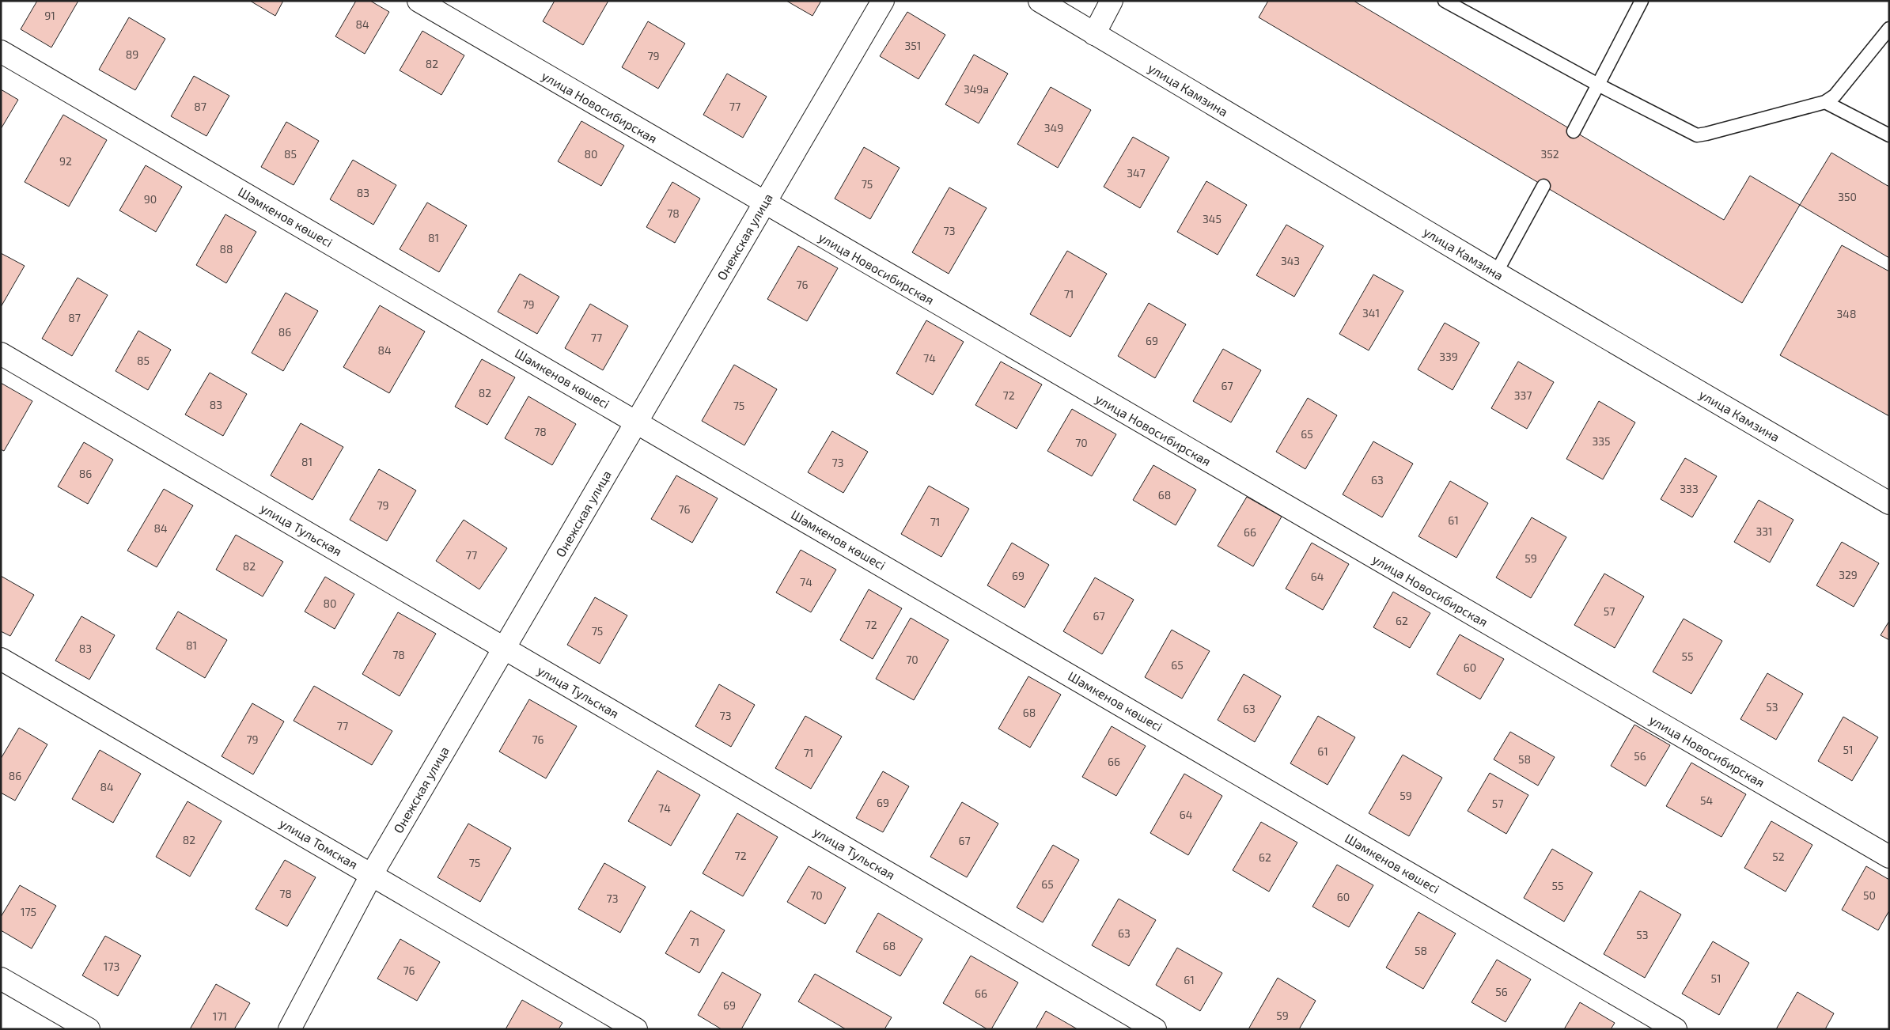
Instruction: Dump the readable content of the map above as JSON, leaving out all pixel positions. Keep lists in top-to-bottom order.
{
  "streets": {
    "street": [
      "улица Камзина",
      "улица Новосибирская",
      "Шәмкенов көшесі",
      "Онежская улица",
      "улица Тульская",
      "улица Томская"
    ]
  },
  "crossings": [
    ["улица Новосибирская", "Онежская улица"],
    ["Шәмкенов көшесі", "Онежская улица"],
    ["Онежская улица", "улица Тульская"],
    ["Онежская улица", "улица Томская"]
  ],
  "house_numbers": [
    "91",
    "84",
    "351",
    "89",
    "79",
    "82",
    "349а",
    "87",
    "77",
    "349",
    "85",
    "80",
    "352",
    "92",
    "347",
    "75",
    "83",
    "350",
    "90",
    "78",
    "345",
    "73",
    "81",
    "88",
    "343",
    "76",
    "71",
    "79",
    "341",
    "348",
    "87",
    "86",
    "77",
    "69",
    "84",
    "339",
    "74",
    "85",
    "67",
    "82",
    "72",
    "337",
    "83",
    "75",
    "78",
    "65",
    "335",
    "70",
    "81",
    "73",
    "86",
    "63",
    "333",
    "68",
    "79",
    "76",
    "61",
    "71",
    "84",
    "331",
    "66",
    "77",
    "59",
    "82",
    "329",
    "69",
    "64",
    "74",
    "80",
    "57",
    "67",
    "62",
    "72",
    "75",
    "81",
    "83",
    "78",
    "55",
    "70",
    "65",
    "60",
    "53",
    "63",
    "68",
    "73",
    "77",
    "79",
    "76",
    "51",
    "61",
    "71",
    "56",
    "58",
    "66",
    "86",
    "84",
    "59",
    "54",
    "69",
    "57",
    "74",
    "64",
    "82",
    "67",
    "72",
    "52",
    "62",
    "75",
    "65",
    "55",
    "78",
    "70",
    "50",
    "60",
    "73",
    "175",
    "63",
    "53",
    "71",
    "68",
    "58",
    "173",
    "76",
    "51",
    "61",
    "56",
    "66",
    "69",
    "59",
    "171"
  ]
}
